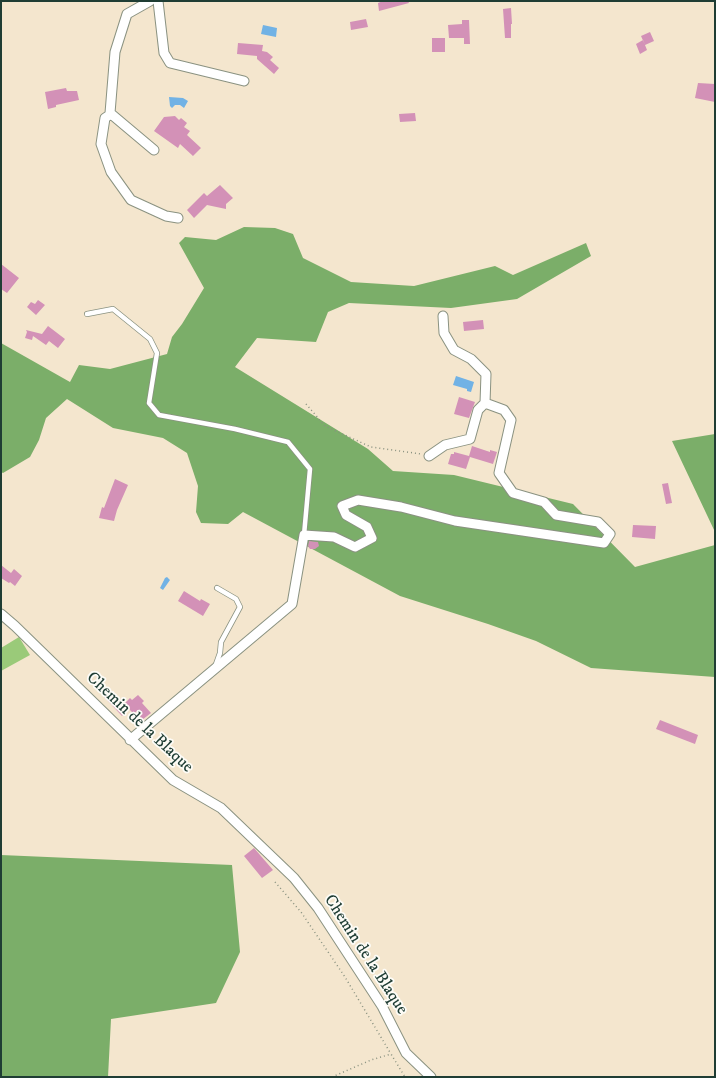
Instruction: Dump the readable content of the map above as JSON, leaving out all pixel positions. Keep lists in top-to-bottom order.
{
  "streets": {
    "street": ["Chemin de la Blaque"]
  }
}
